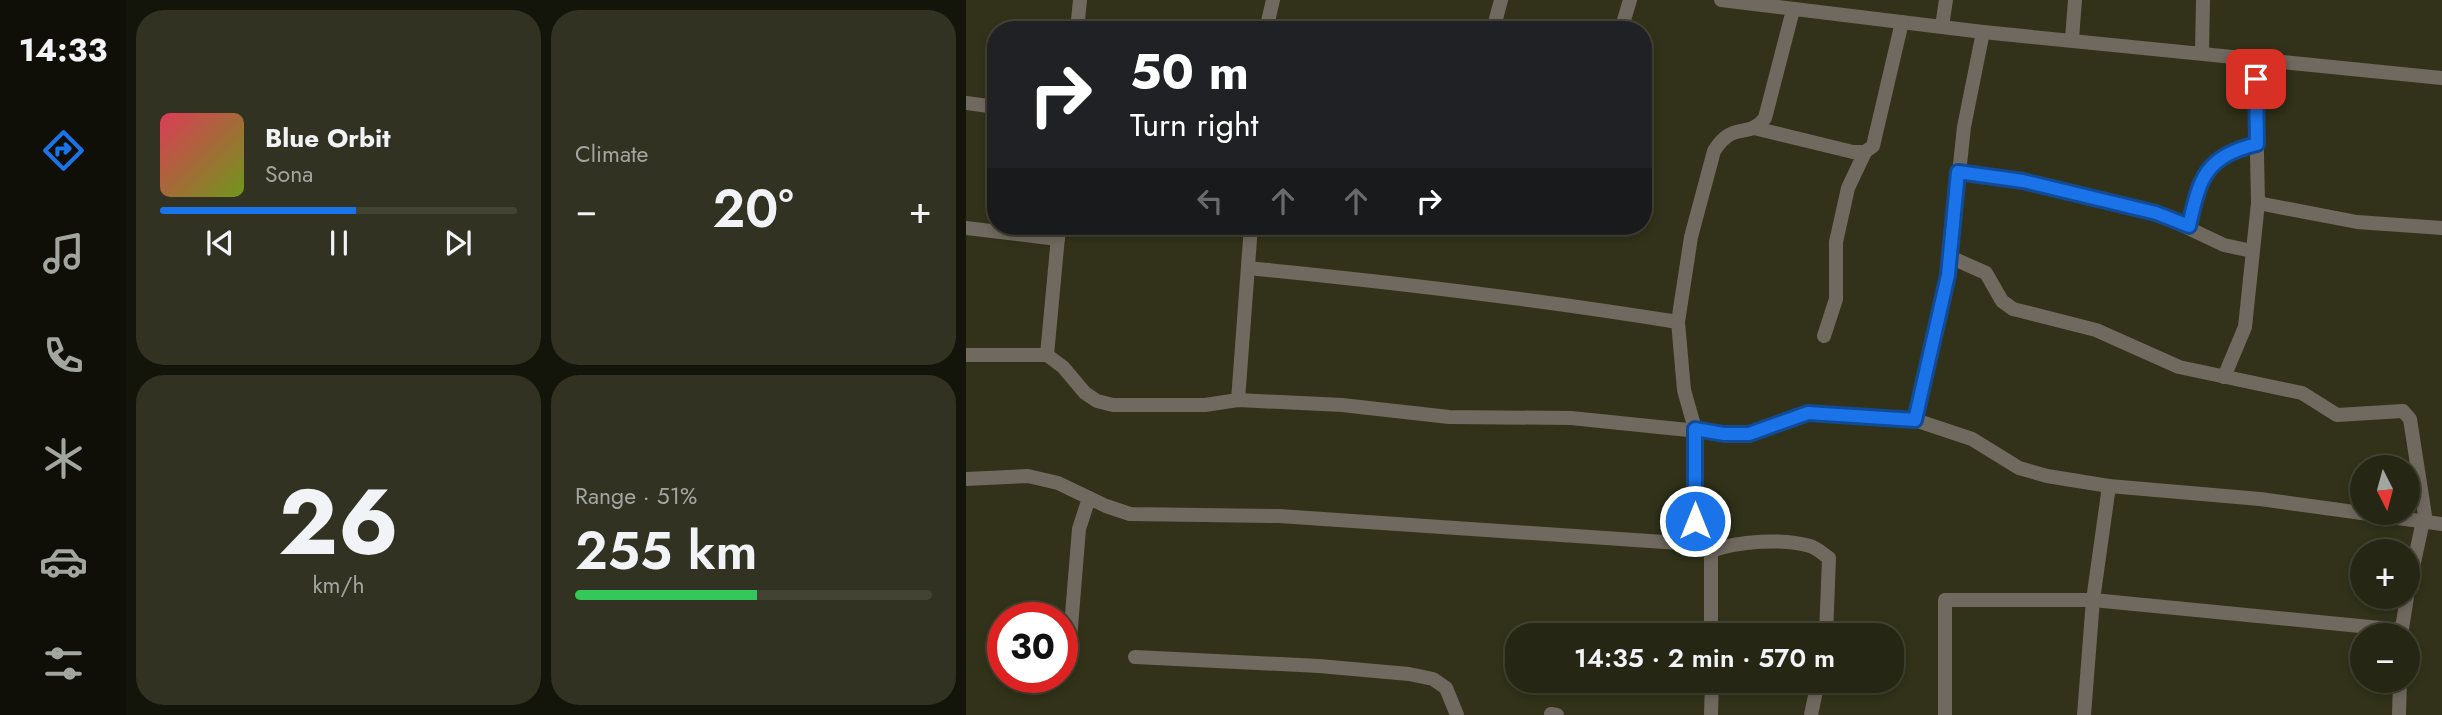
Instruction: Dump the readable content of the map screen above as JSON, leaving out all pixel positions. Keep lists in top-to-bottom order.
{
  "north": "bottom",
  "page": {
    "tabs": "14:33",
    "tile": [
      "Climate",
      ["26", "km/h"],
      ["Range · 51%", "255 km"]
    ],
    "turn": ["50 m", "Turn right"],
    "song": ["Blue Orbit", "Sona"],
    "heat": ["−", "20°", "+"],
    "map_buttons": ["+", "−"],
    "limit": "30",
    "trip": "14:35 · 2 min · 570 m"
  }
}
